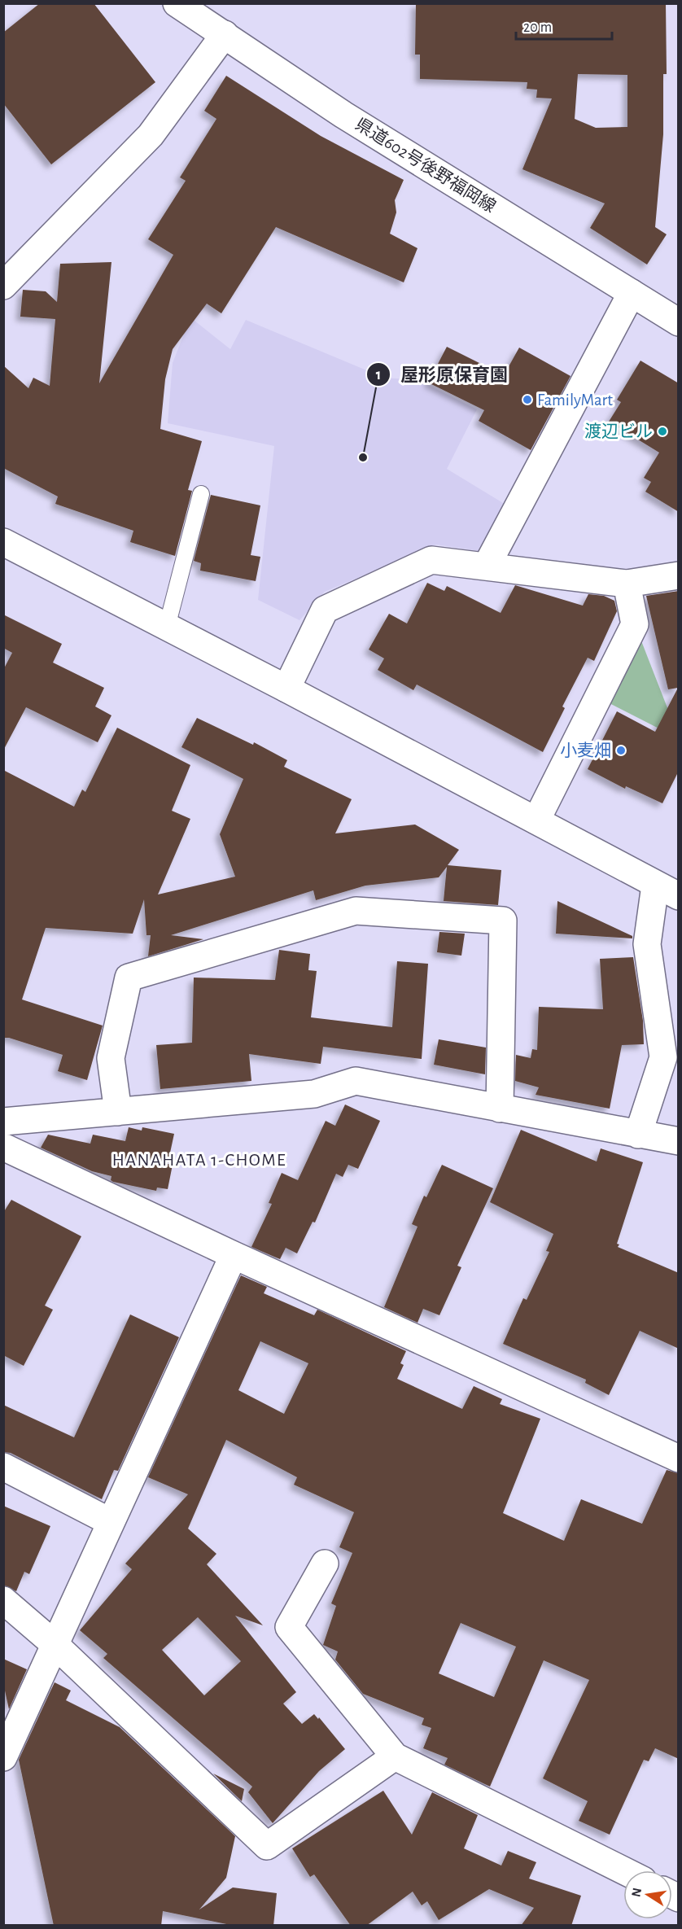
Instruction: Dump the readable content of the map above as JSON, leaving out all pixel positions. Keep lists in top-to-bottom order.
{
  "streets": {
    "street": ["県道602号後野福岡線"]
  },
  "districts": ["HANAHATA 1-CHOME"],
  "places": [
    "FamilyMart",
    "渡辺ビル",
    "屋形原保育園",
    "小麦畑"
  ],
  "scale_bar": "20 m",
  "north": "left"
}
